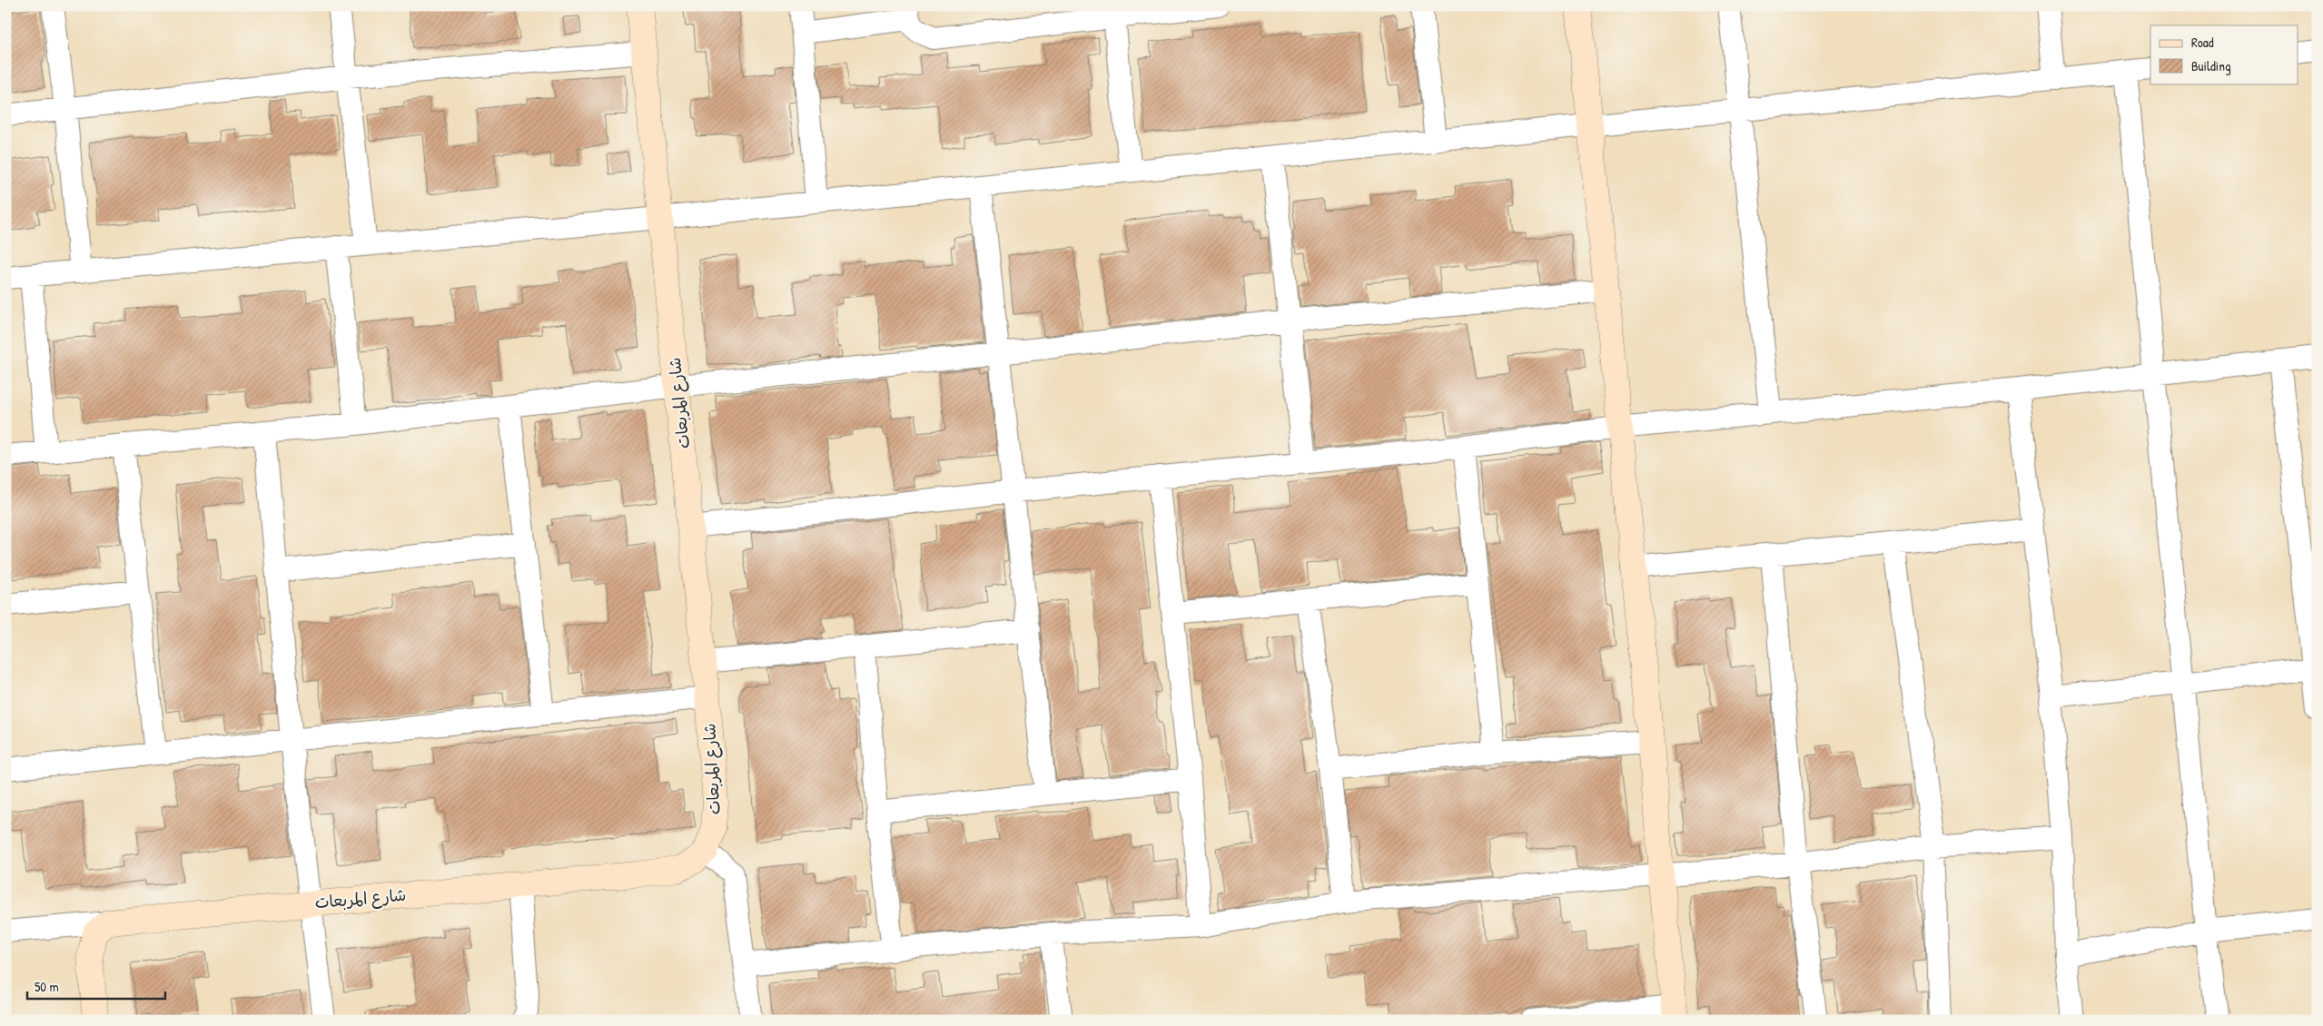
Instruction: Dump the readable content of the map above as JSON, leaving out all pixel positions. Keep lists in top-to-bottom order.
{
  "streets": {
    "street": ["شارع المربعات"]
  },
  "legend": ["Road", "Building"],
  "scale_bar": "50 m"
}
